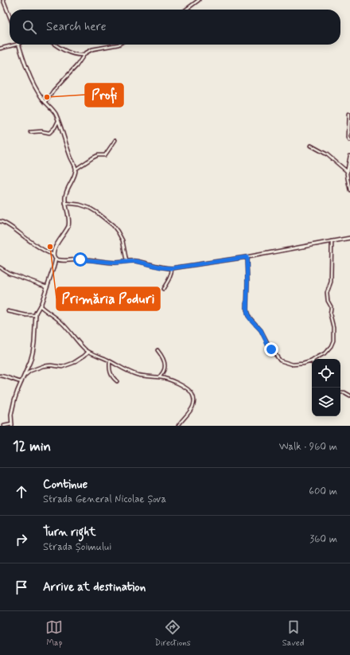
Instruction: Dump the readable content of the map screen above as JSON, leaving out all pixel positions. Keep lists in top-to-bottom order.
{
  "places": ["Profi", "Primăria Poduri"],
  "page": {
    "search": "Search here",
    "heading": ["12 min", "Walk · 960 m"],
    "list": [
      ["Continue", "Strada General Nicolae Șova", "600 m"],
      ["Turn right", "Strada Șoimului", "360 m"],
      "Arrive at destination"
    ],
    "nav": ["Map", "Directions", "Saved"]
  }
}
